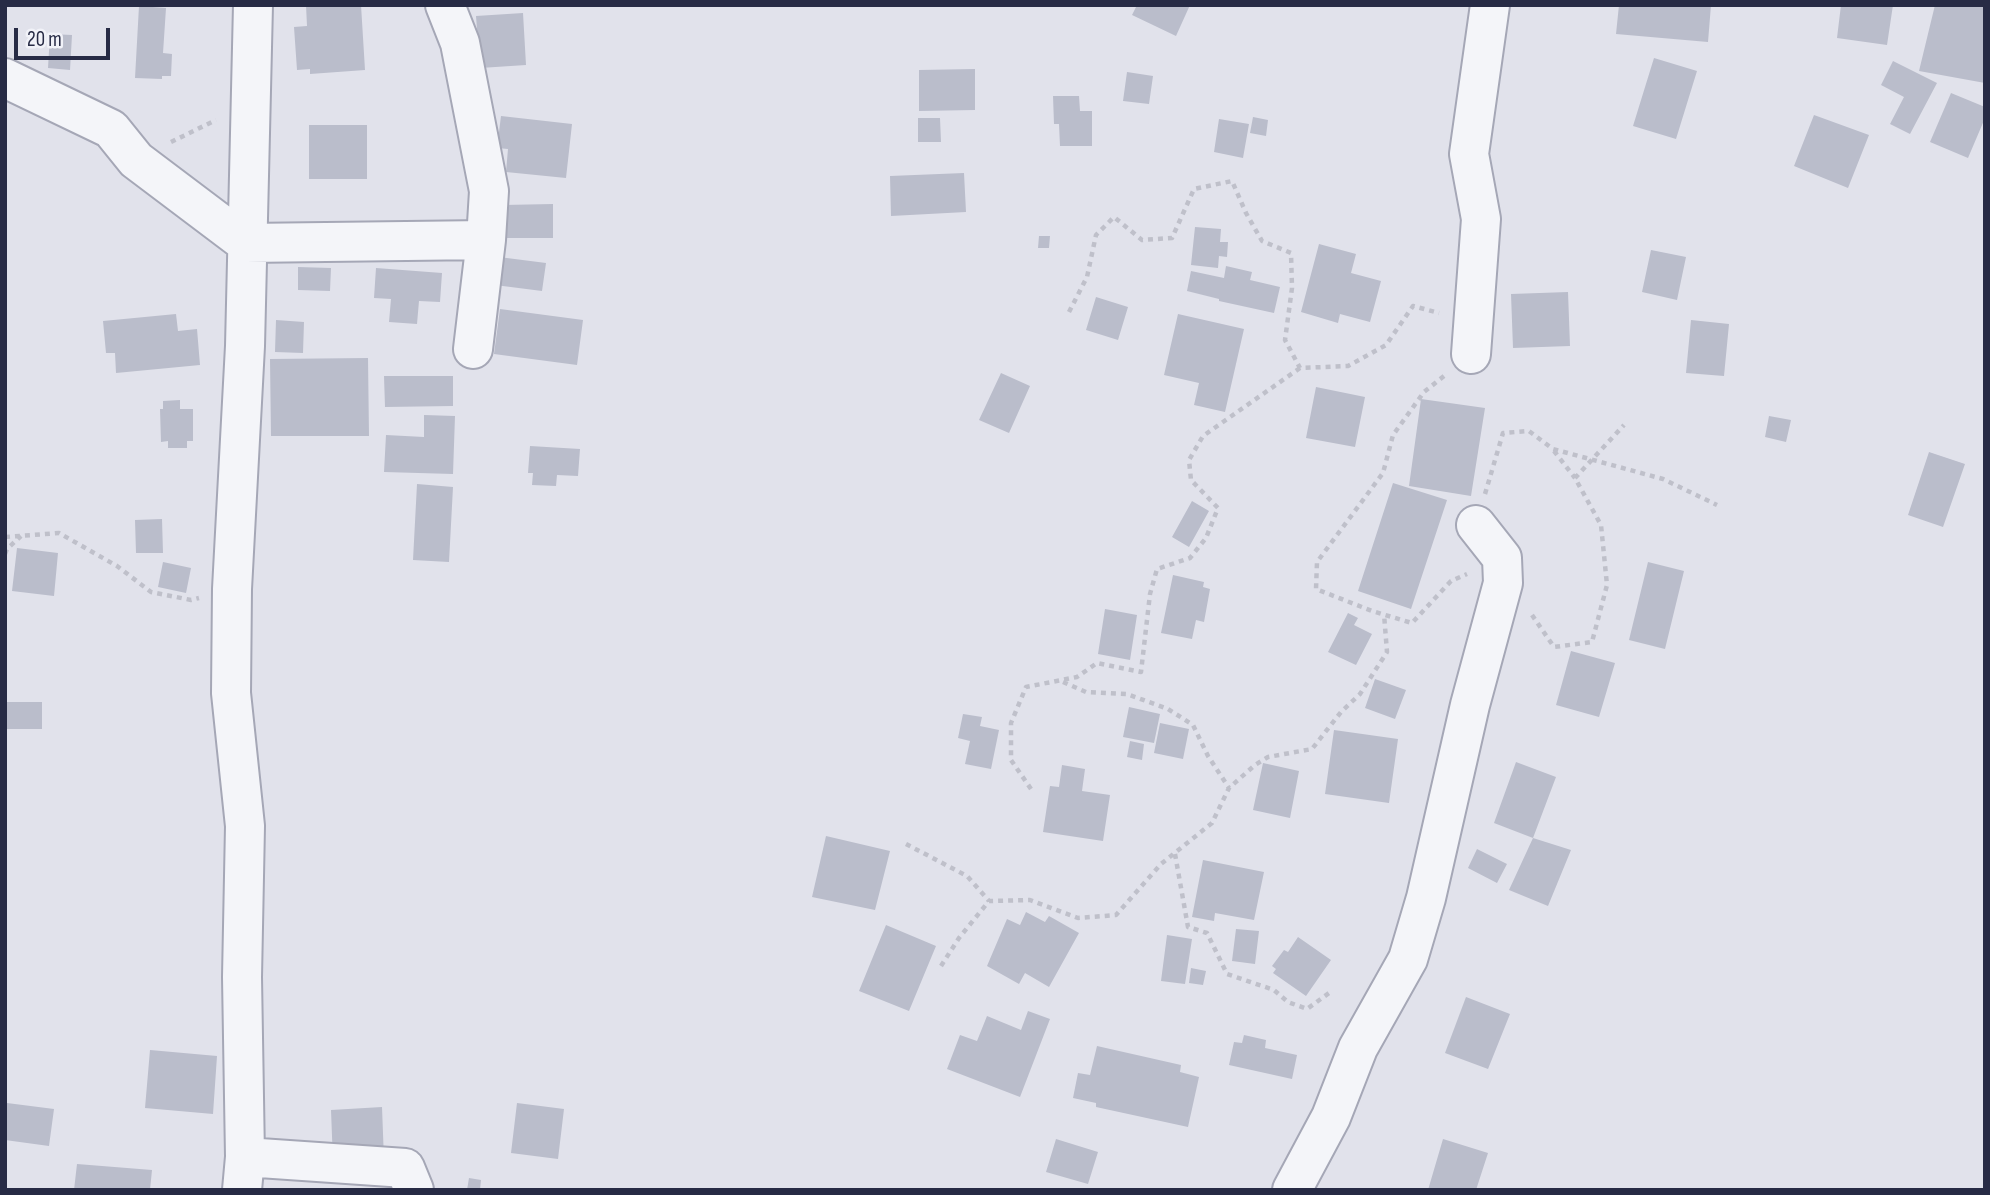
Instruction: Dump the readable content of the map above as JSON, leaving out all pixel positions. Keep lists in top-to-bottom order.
{
  "scale_bar": "20 m"
}
